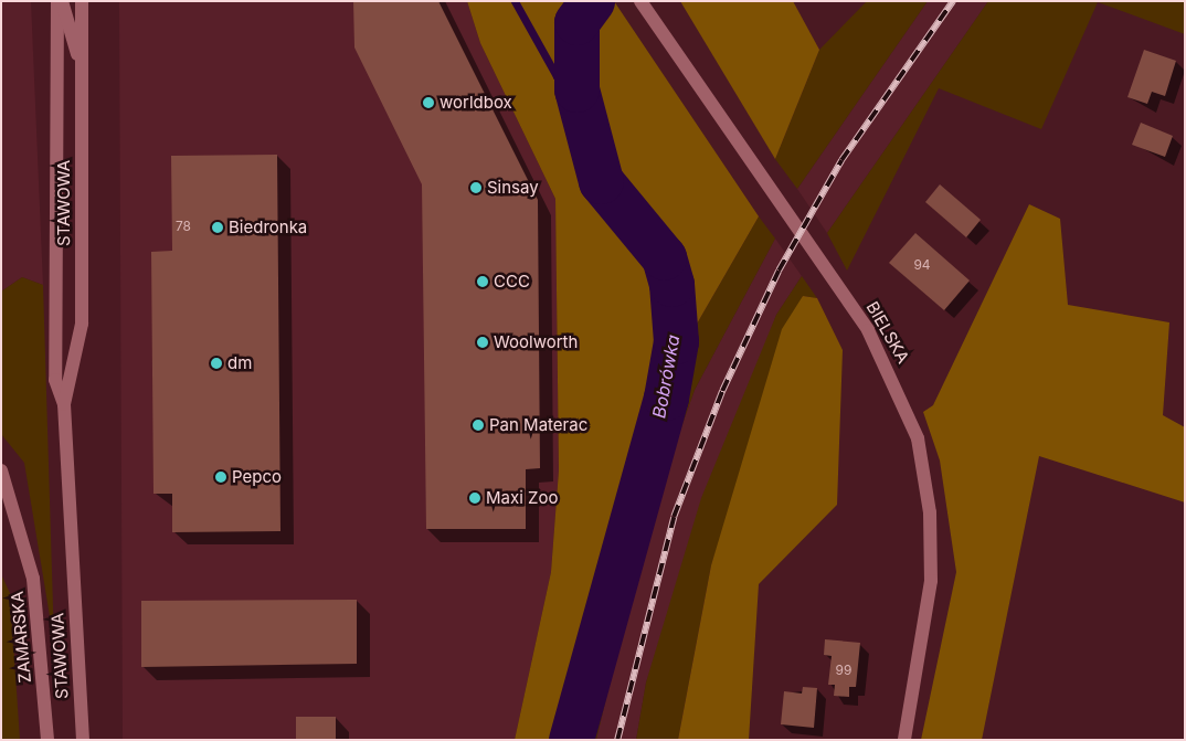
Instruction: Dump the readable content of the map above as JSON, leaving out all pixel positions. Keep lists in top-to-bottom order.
{
  "streets": {
    "street": ["STAWOWA", "BIELSKA", "ZAMARSKA"]
  },
  "water": ["Bobrówka"],
  "places": [
    "worldbox",
    "Sinsay",
    "Biedronka",
    "CCC",
    "Woolworth",
    "dm",
    "Pan Materac",
    "Pepco",
    "Maxi Zoo"
  ],
  "house_numbers": ["78", "94", "99"]
}
